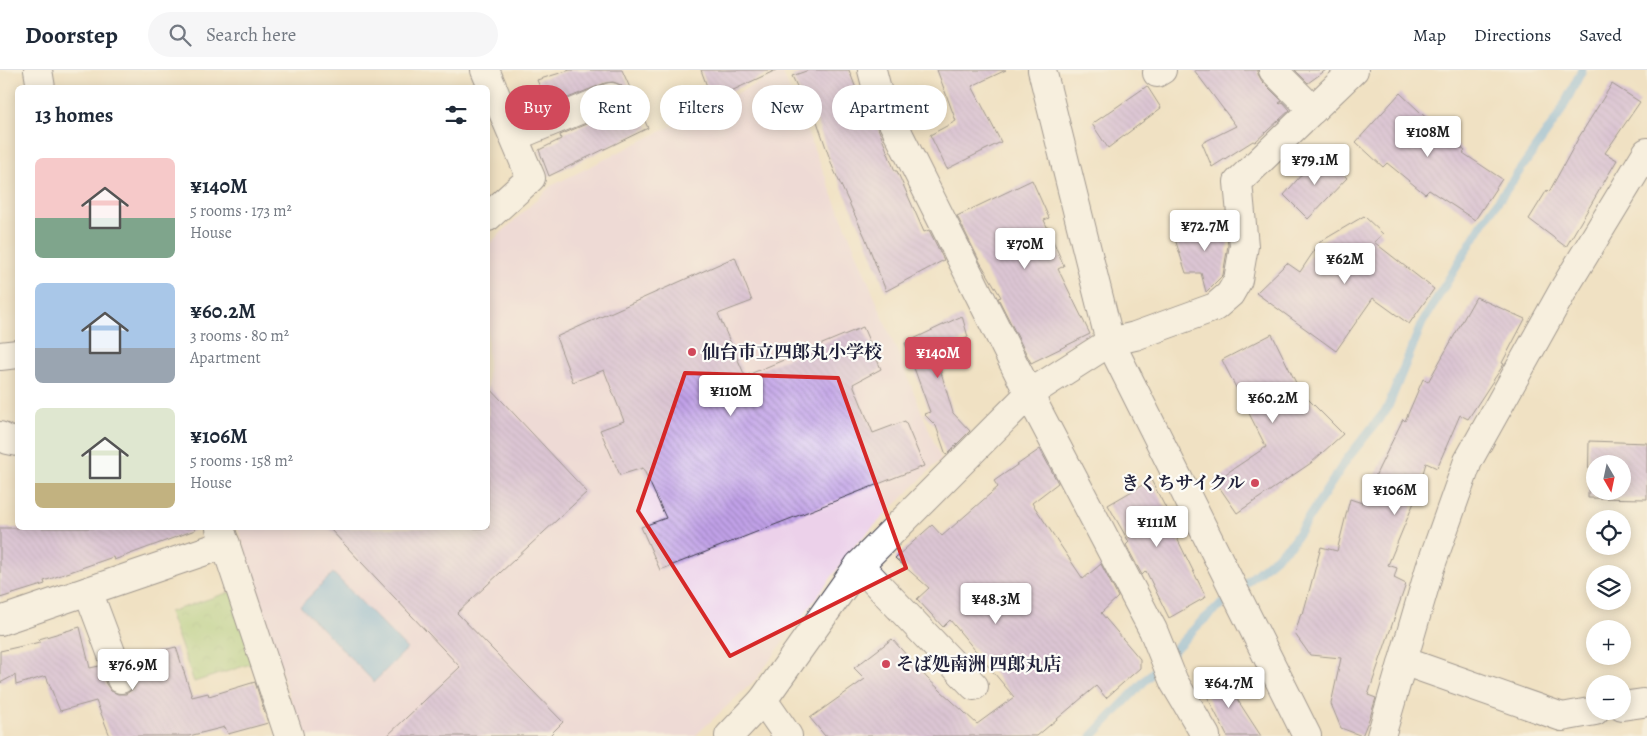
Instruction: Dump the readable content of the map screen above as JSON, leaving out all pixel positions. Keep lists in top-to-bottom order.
{
  "places": ["仙台市立四郎丸小学校", "きくちサイクル", "そば処南洲 四郎丸店"],
  "north": "bottom",
  "page": {
    "header": "Doorstep",
    "search": "Search here",
    "nav": ["Map", "Directions", "Saved"],
    "chip": [
      "Buy",
      "Rent",
      "Filters",
      "New",
      "Apartment"
    ],
    "heading": "13 homes",
    "price": [
      "¥108M",
      "¥79.1M",
      "¥72.7M",
      "¥70M",
      "¥62M",
      "¥140M",
      "¥110M",
      "¥60.2M",
      "¥106M",
      "¥111M",
      "¥48.3M",
      "¥76.9M",
      "¥64.7M"
    ],
    "list": [
      {
        "name": "¥140M",
        "note": "5 rooms · 173 m² · House"
      },
      {
        "name": "¥60.2M",
        "note": "3 rooms · 80 m² · Apartment"
      },
      {
        "name": "¥106M",
        "note": "5 rooms · 158 m² · House"
      }
    ],
    "map_buttons": ["+", "−"]
  }
}
